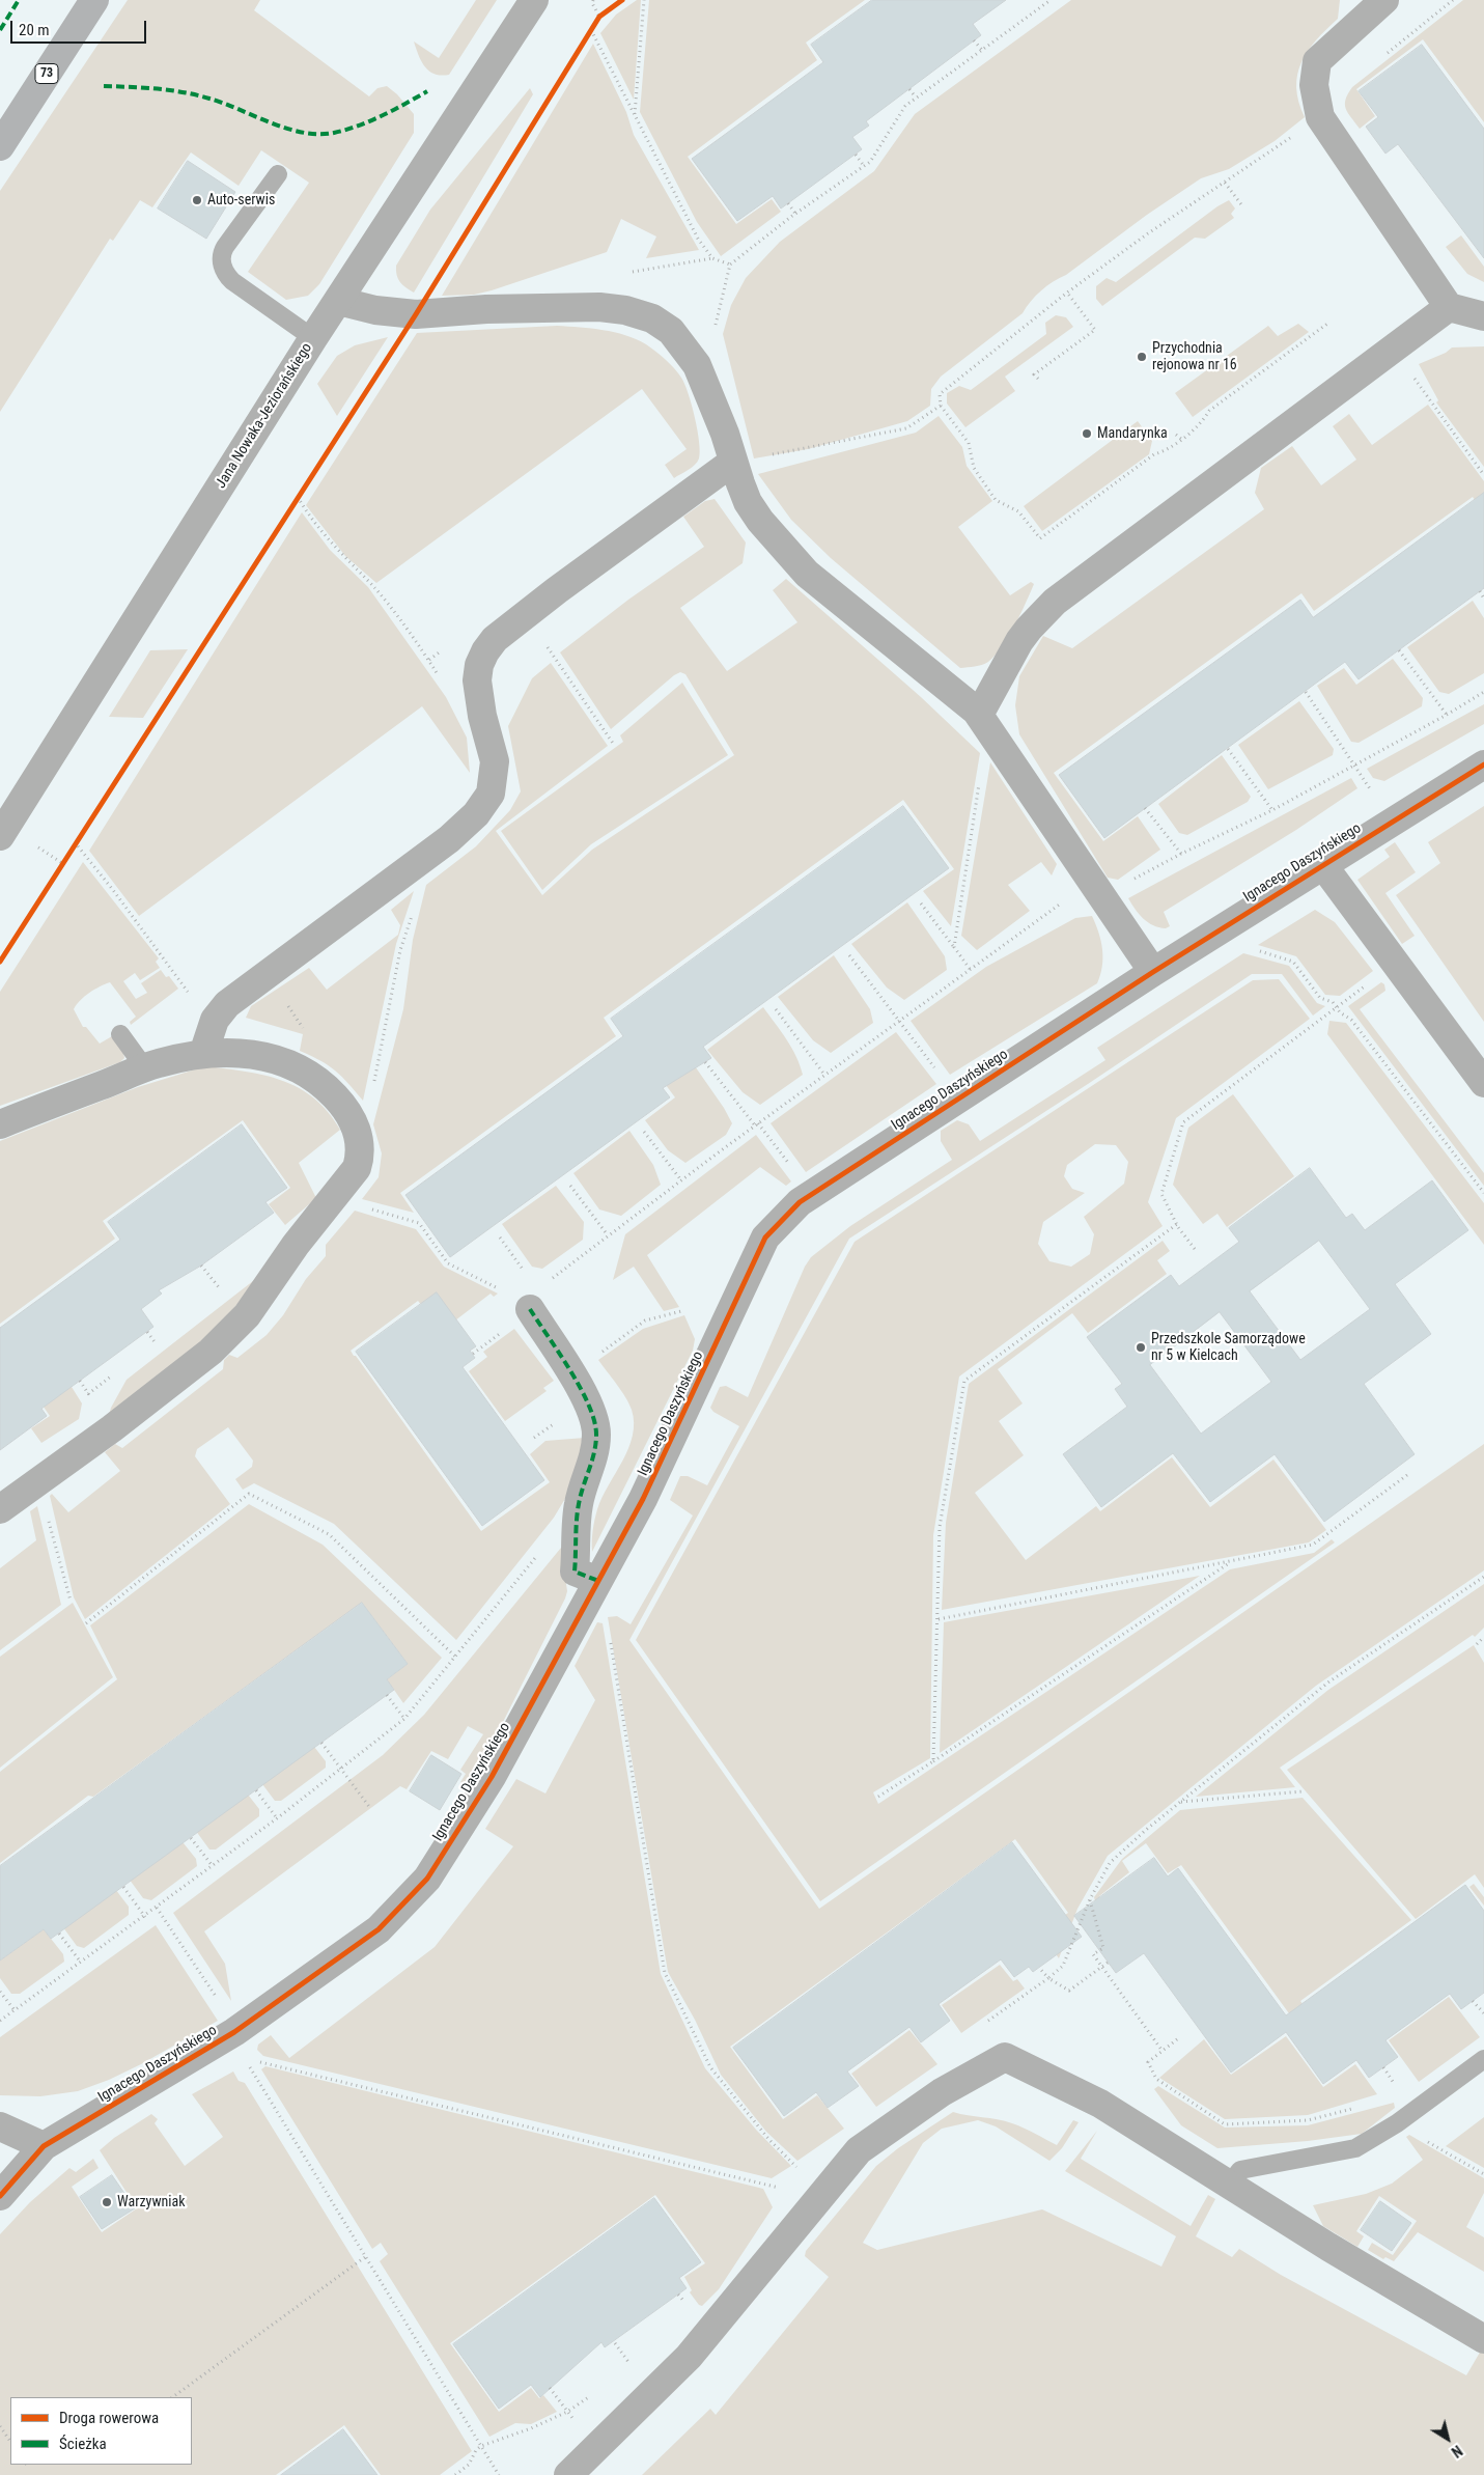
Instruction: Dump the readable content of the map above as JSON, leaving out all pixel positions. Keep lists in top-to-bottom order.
{
  "streets": {
    "main road": ["73"],
    "street": ["Jana Nowaka-Jeziorańskiego", "Ignacego Daszyńskiego"]
  },
  "places": [
    "Auto-serwis",
    "Przychodnia rejonowa nr 16",
    "Mandarynka",
    "Przedszkole Samorządowe nr 5 w Kielcach",
    "Warzywniak"
  ],
  "legend": ["Droga rowerowa", "Ścieżka"],
  "scale_bar": "20 m",
  "north": "bottom right"
}
